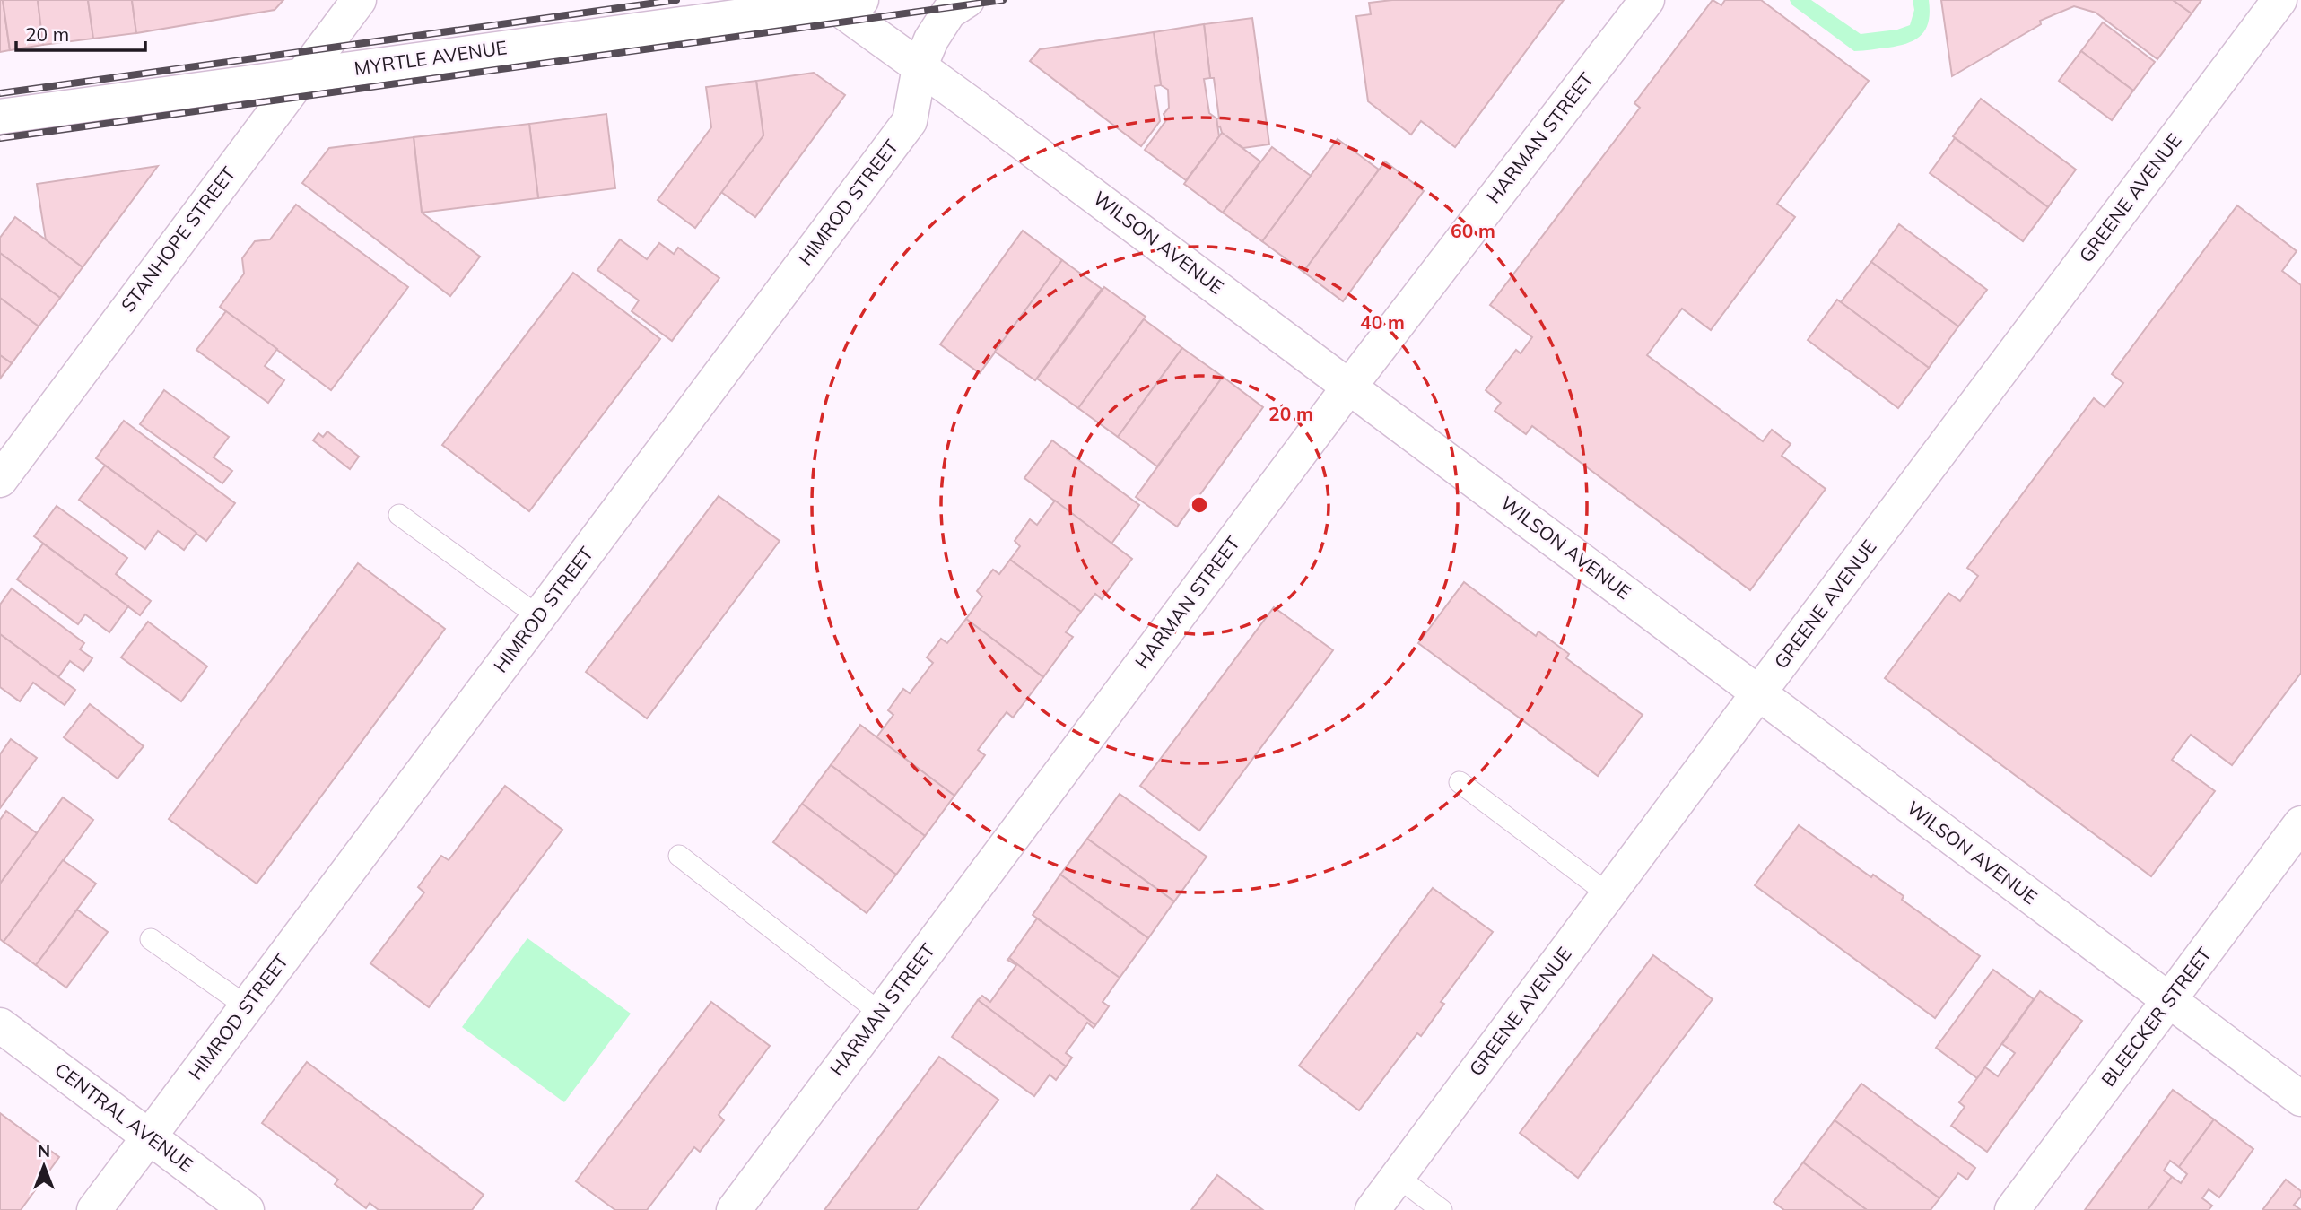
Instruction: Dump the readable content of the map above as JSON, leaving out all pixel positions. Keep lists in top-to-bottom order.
{
  "streets": {
    "street": [
      "MYRTLE AVENUE",
      "HARMAN STREET",
      "GREENE AVENUE",
      "HIMROD STREET",
      "STANHOPE STREET",
      "WILSON AVENUE",
      "BLEECKER STREET",
      "CENTRAL AVENUE"
    ]
  },
  "crossings": [
    ["MYRTLE AVENUE", "STANHOPE STREET"],
    ["MYRTLE AVENUE", "WILSON AVENUE"],
    ["HARMAN STREET", "WILSON AVENUE"],
    ["GREENE AVENUE", "WILSON AVENUE"],
    ["HIMROD STREET", "WILSON AVENUE"],
    ["HIMROD STREET", "CENTRAL AVENUE"],
    ["WILSON AVENUE", "BLEECKER STREET"]
  ],
  "scale_bar": "20 m",
  "north": "top",
  "rings": ["60 m", "40 m", "20 m"]
}
